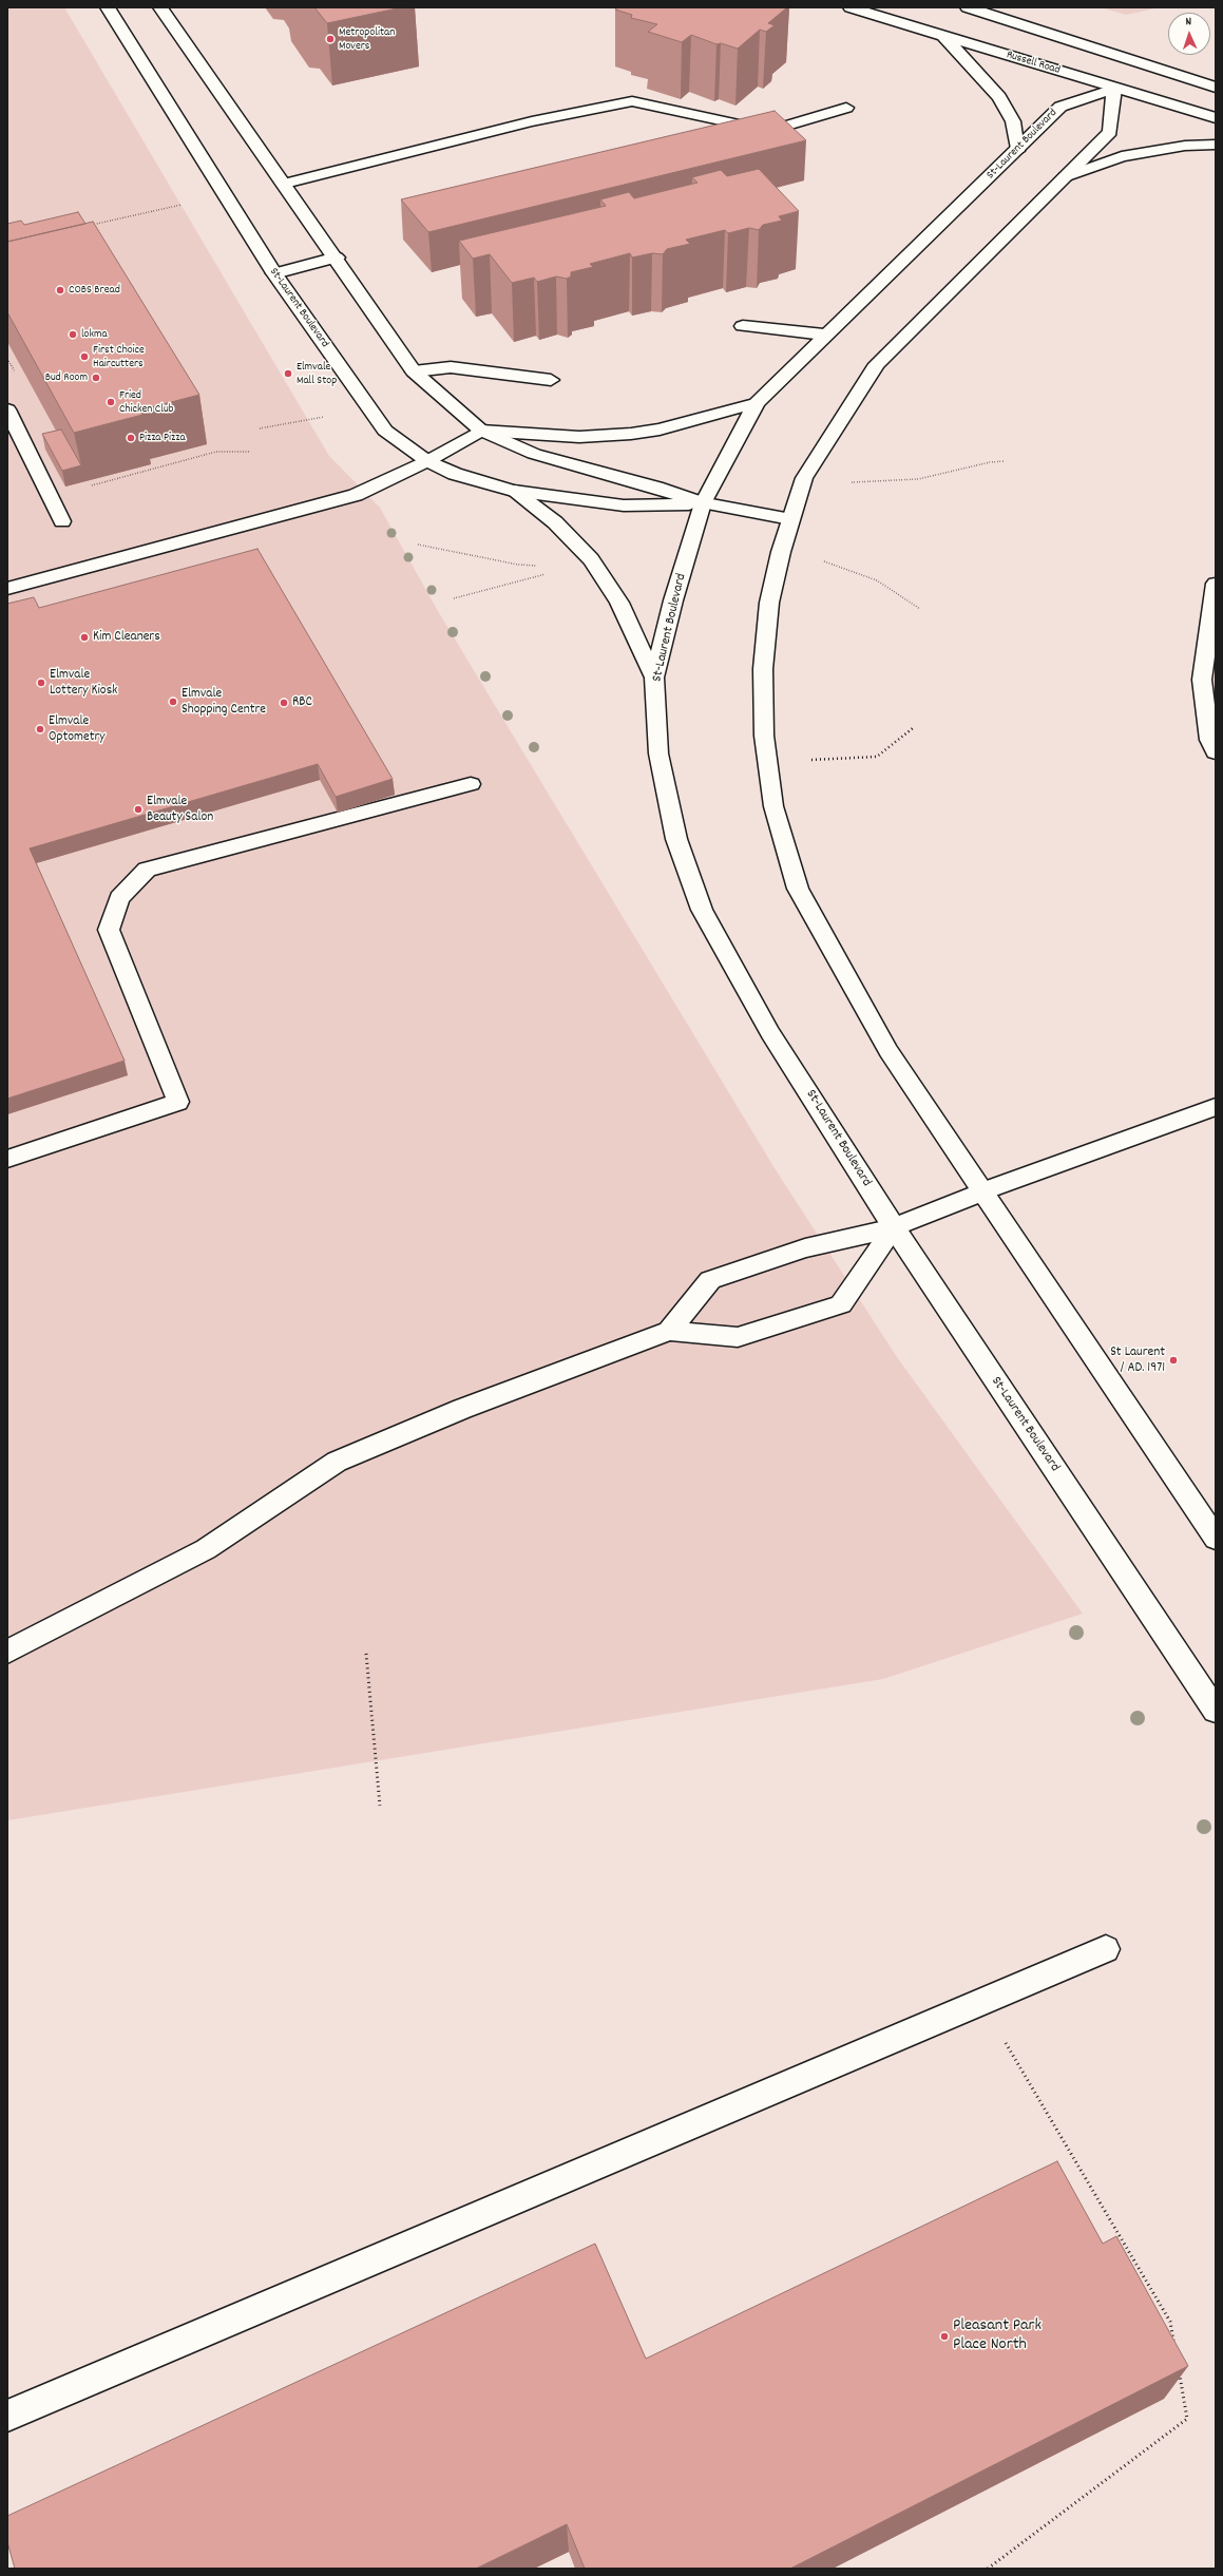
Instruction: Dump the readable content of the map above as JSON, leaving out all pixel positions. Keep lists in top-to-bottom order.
{
  "streets": {
    "street": ["Russell Road", "St-Laurent Boulevard"]
  },
  "crossings": [
    ["Russell Road", "St-Laurent Boulevard"]
  ],
  "places": [
    "Metropolitan Movers",
    "COBS Bread",
    "lokma",
    "First Choice Haircutters",
    "Elmvale Mall Stop",
    "Bud Room",
    "Fried Chicken Club",
    "Pizza Pizza",
    "Kim Cleaners",
    "Elmvale Lottery Kiosk",
    "Elmvale Shopping Centre",
    "RBC",
    "Elmvale Optometry",
    "Elmvale Beauty Salon",
    "St Laurent / AD. 1971",
    "Pleasant Park Place North"
  ],
  "north": "top"
}
